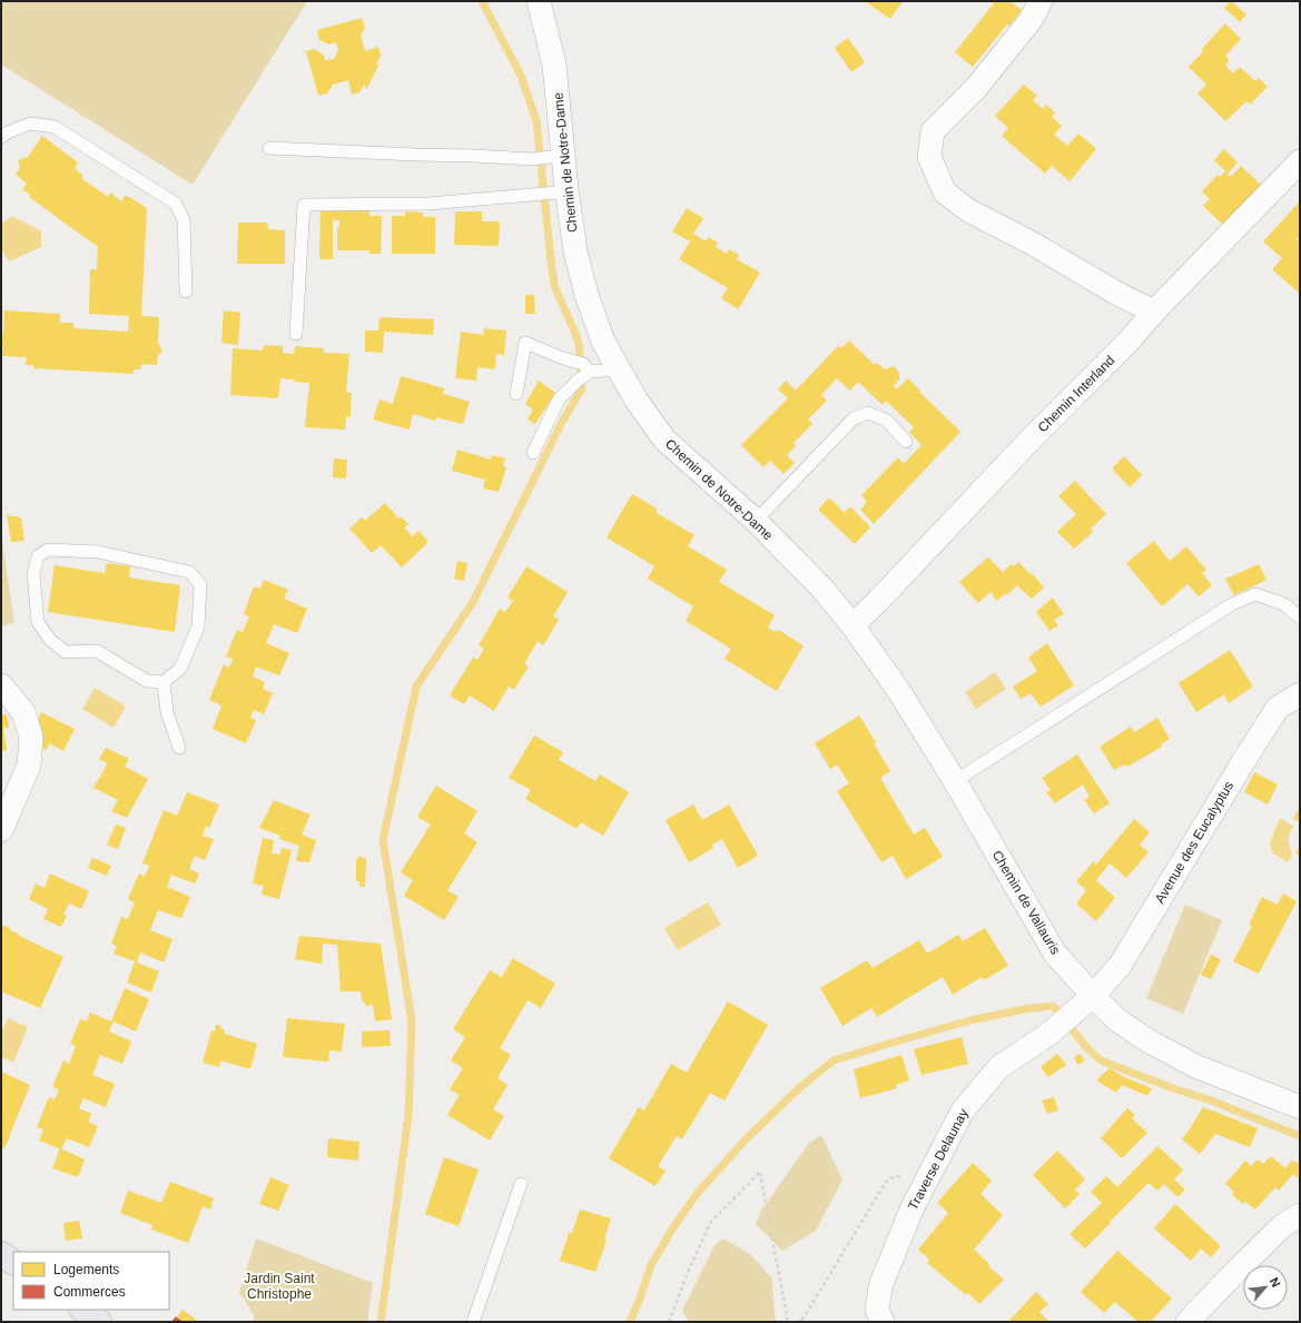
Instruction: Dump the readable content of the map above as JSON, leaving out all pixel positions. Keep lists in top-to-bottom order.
{
  "streets": {
    "street": [
      "Chemin de Notre-Dame",
      "Chemin Interland",
      "Avenue des Eucalyptus",
      "Chemin de Vallauris",
      "Traverse Delaunay"
    ]
  },
  "crossings": [
    ["Chemin de Notre-Dame", "Chemin Interland"],
    ["Chemin de Notre-Dame", "Chemin de Vallauris"],
    ["Chemin Interland", "Chemin de Vallauris"],
    ["Avenue des Eucalyptus", "Chemin de Vallauris"],
    ["Avenue des Eucalyptus", "Traverse Delaunay"],
    ["Chemin de Vallauris", "Traverse Delaunay"]
  ],
  "parks": ["Jardin Saint Christophe"],
  "legend": ["Logements", "Commerces"],
  "north": "top right"
}
